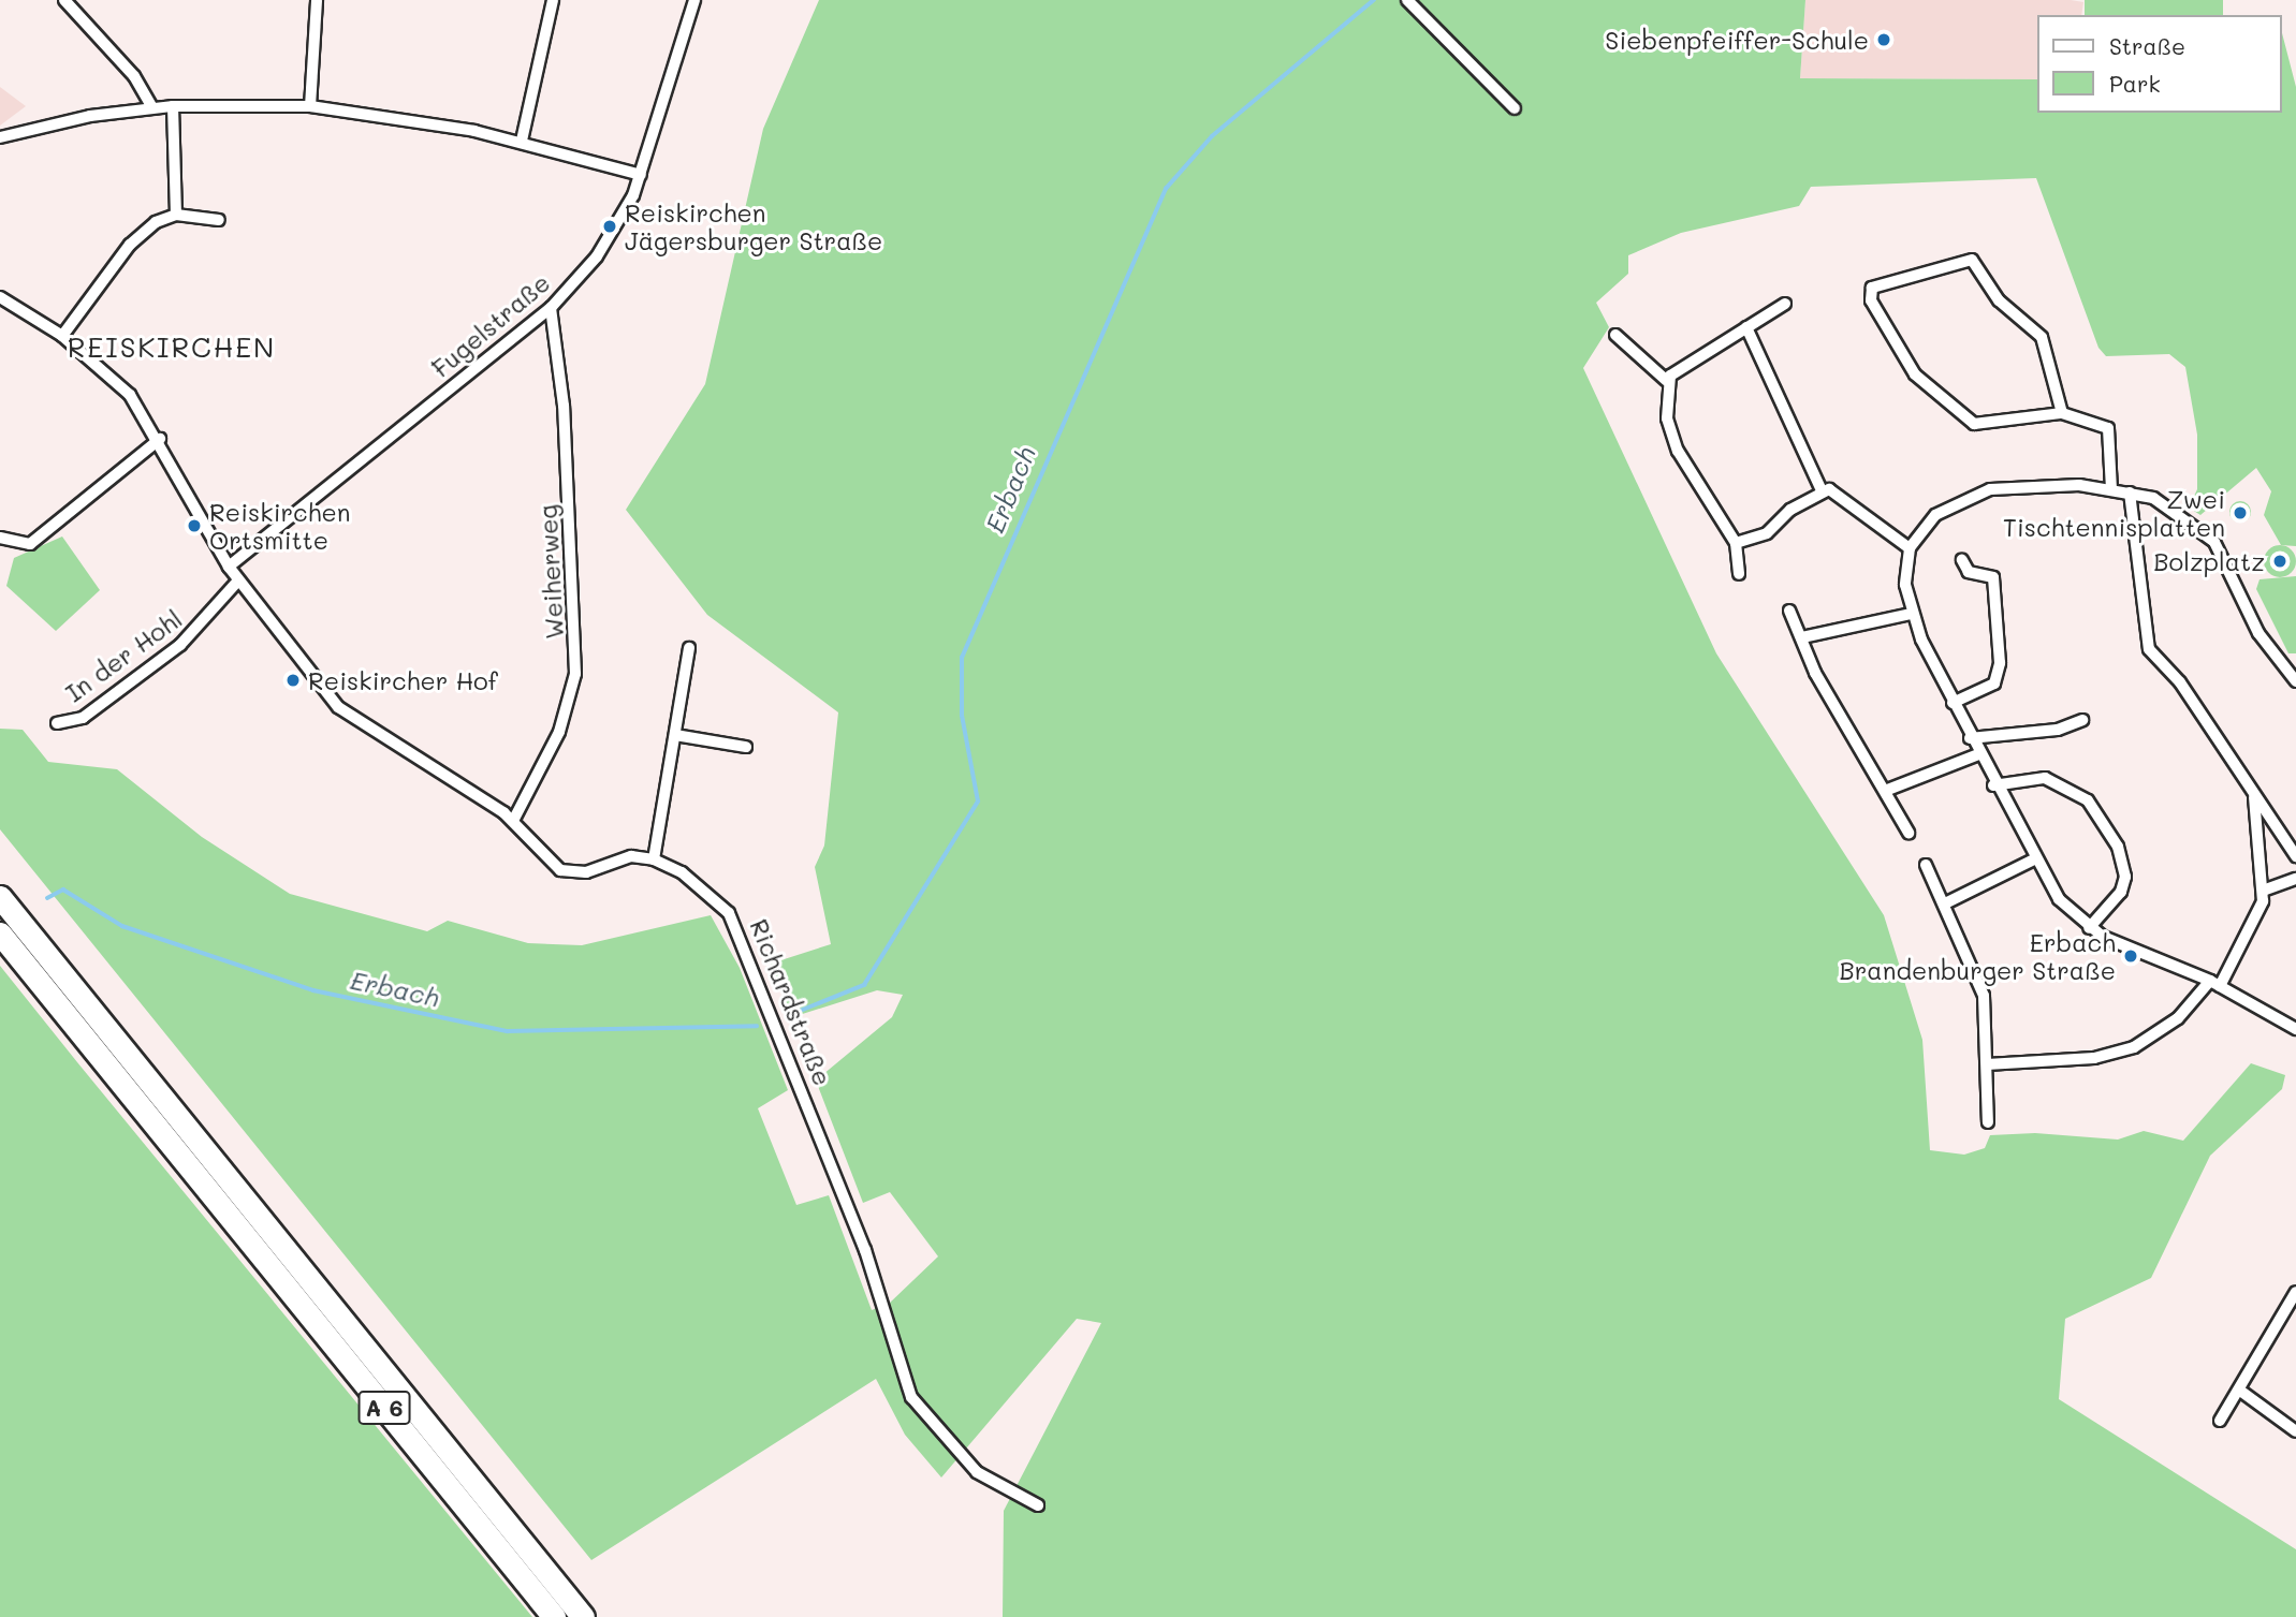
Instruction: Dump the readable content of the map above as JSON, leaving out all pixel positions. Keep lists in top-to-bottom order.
{
  "streets": {
    "highway": ["A 6"],
    "street": [
      "Fugelstraße",
      "Weiherweg",
      "In der Hohl",
      "Richardstraße"
    ]
  },
  "crossings": [
    ["Fugelstraße", "Weiherweg"]
  ],
  "districts": ["REISKIRCHEN"],
  "water": ["Erbach"],
  "places": [
    "Siebenpfeiffer-Schule",
    "Reiskirchen Jägersburger Straße",
    "Zwei Tischtennisplatten",
    "Reiskirchen Ortsmitte",
    "Bolzplatz",
    "Reiskircher Hof",
    "Erbach Brandenburger Straße"
  ],
  "legend": ["Straße", "Park"]
}
